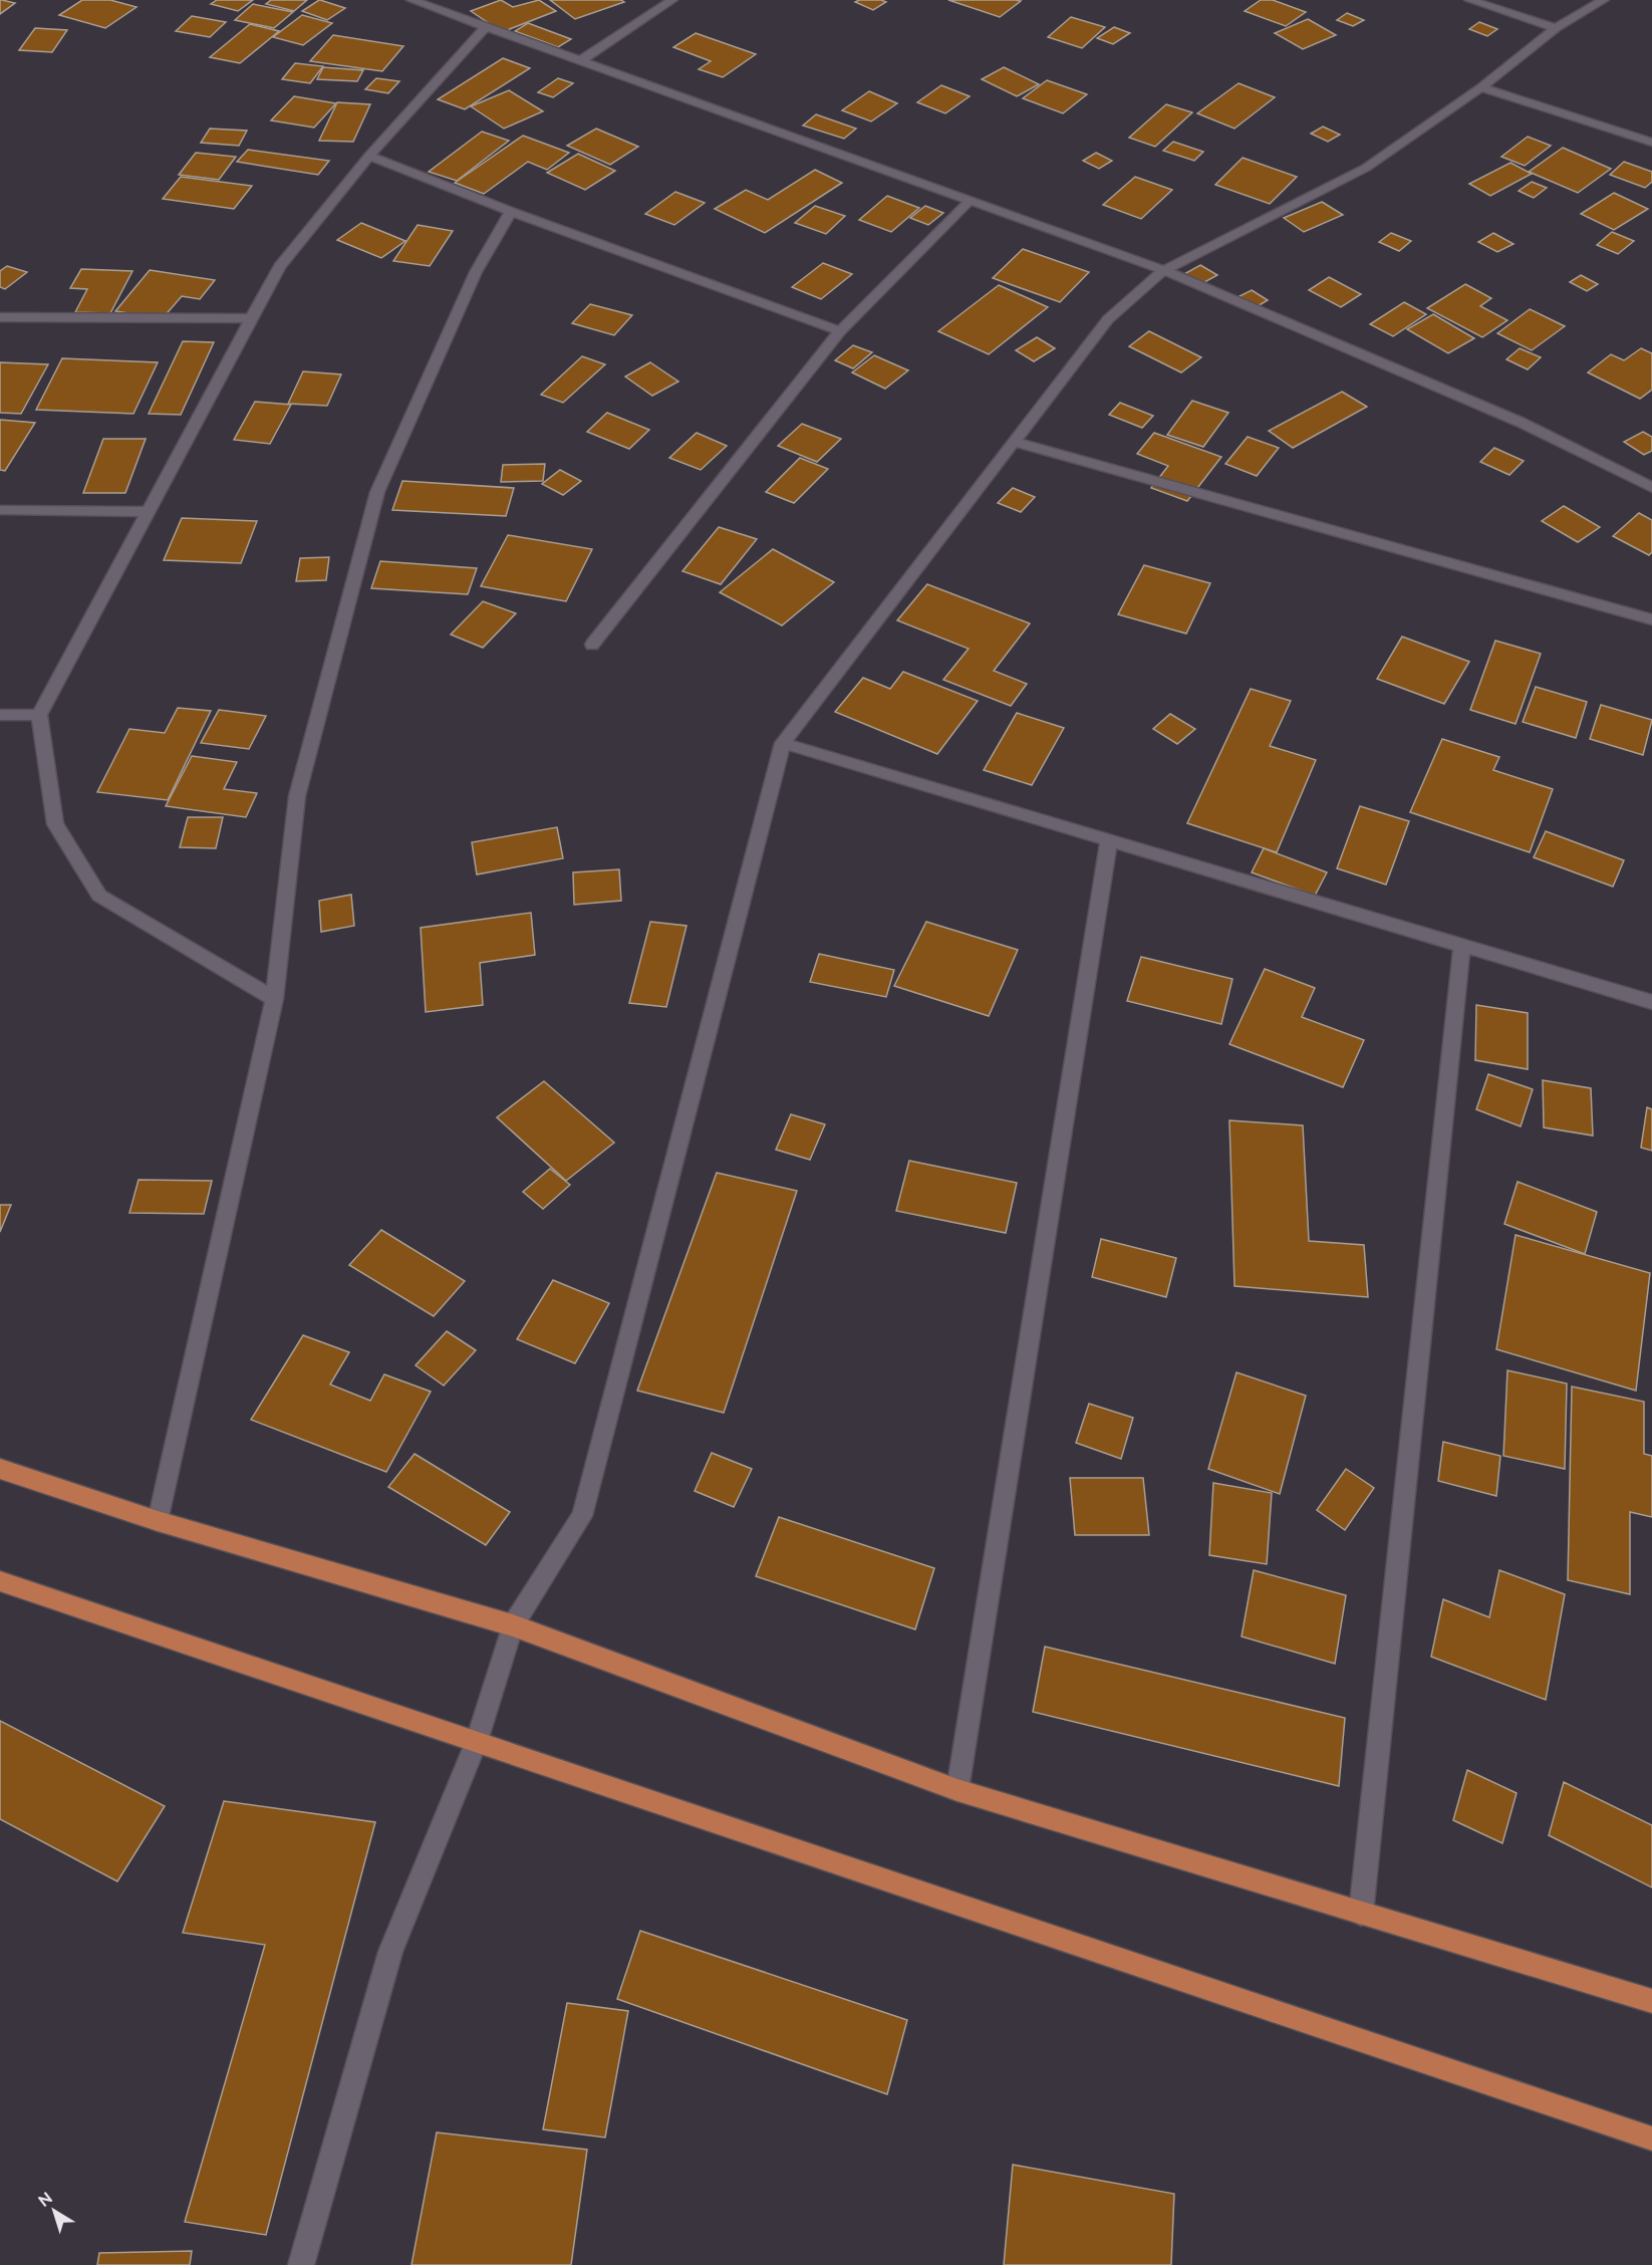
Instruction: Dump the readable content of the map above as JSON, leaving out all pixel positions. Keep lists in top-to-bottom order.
{
  "north": "top left"
}
